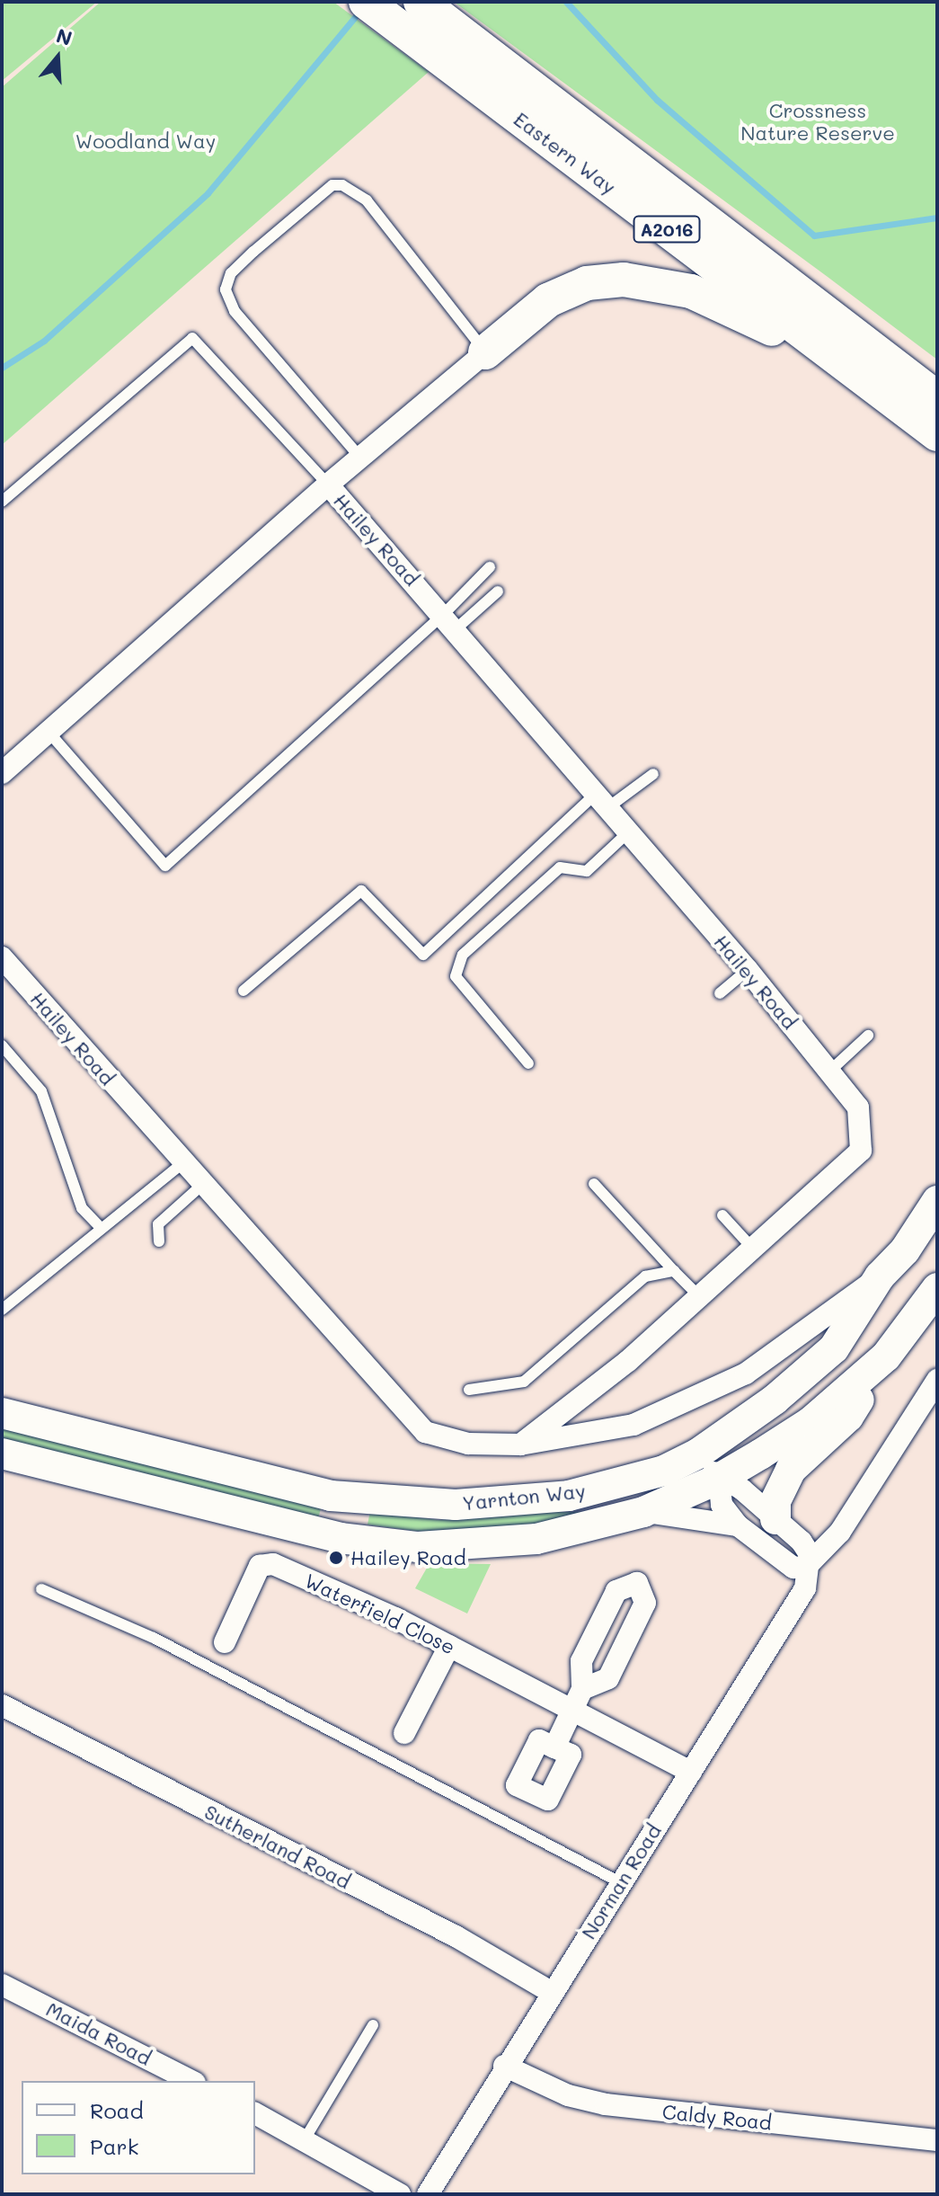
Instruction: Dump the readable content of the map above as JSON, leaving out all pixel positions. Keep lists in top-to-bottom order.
{
  "streets": {
    "main road": ["Eastern Way", "A2016"],
    "street": [
      "Hailey Road",
      "Yarnton Way",
      "Waterfield Close",
      "Sutherland Road",
      "Norman Road",
      "Maida Road",
      "Caldy Road"
    ]
  },
  "crossings": [
    ["Hailey Road", "Yarnton Way"],
    ["Waterfield Close", "Norman Road"],
    ["Sutherland Road", "Norman Road"],
    ["Norman Road", "Caldy Road"]
  ],
  "parks": ["Crossness Nature Reserve", "Woodland Way"],
  "places": ["Hailey Road"],
  "legend": ["Road", "Park"],
  "north": "top"
}
